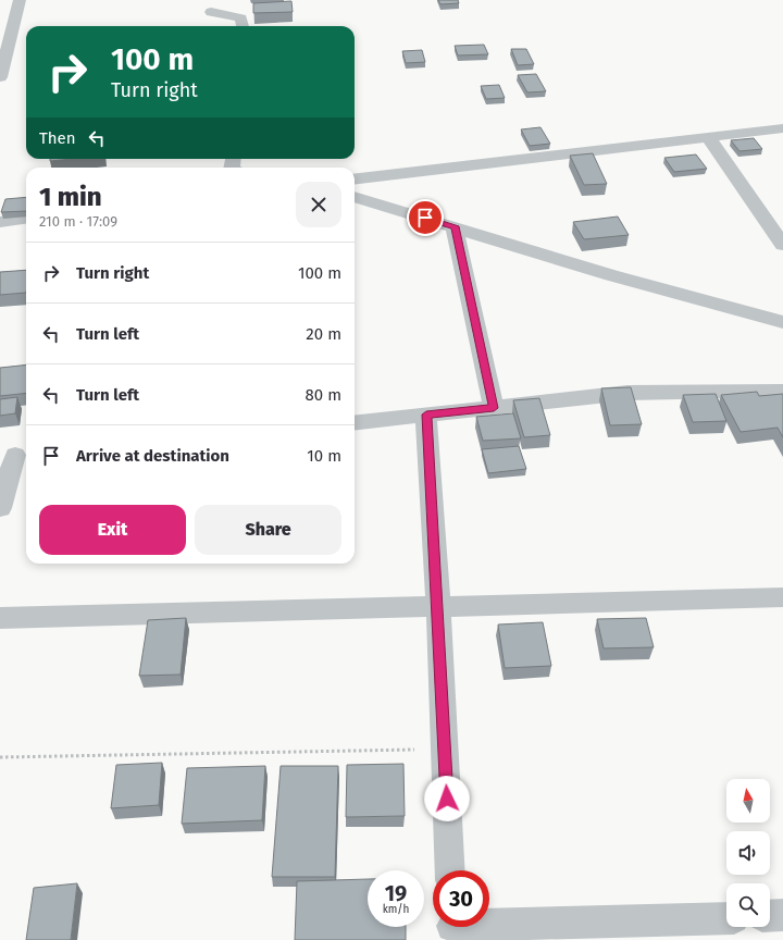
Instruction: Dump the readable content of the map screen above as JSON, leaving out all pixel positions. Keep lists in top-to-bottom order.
{
  "north": "top",
  "page": {
    "turn": ["100 m", "Turn right"],
    "then": "Then",
    "heading": ["1 min", "210 m · 17:09"],
    "list": [
      {
        "name": "Turn right",
        "value": "100 m"
      },
      {
        "name": "Turn left",
        "value": "20 m"
      },
      {
        "name": "Turn left",
        "value": "80 m"
      },
      {
        "name": "Arrive at destination",
        "value": "10 m"
      }
    ],
    "buttons": ["Exit", "Share"],
    "speed": "19 km/h",
    "limit": "30"
  }
}
